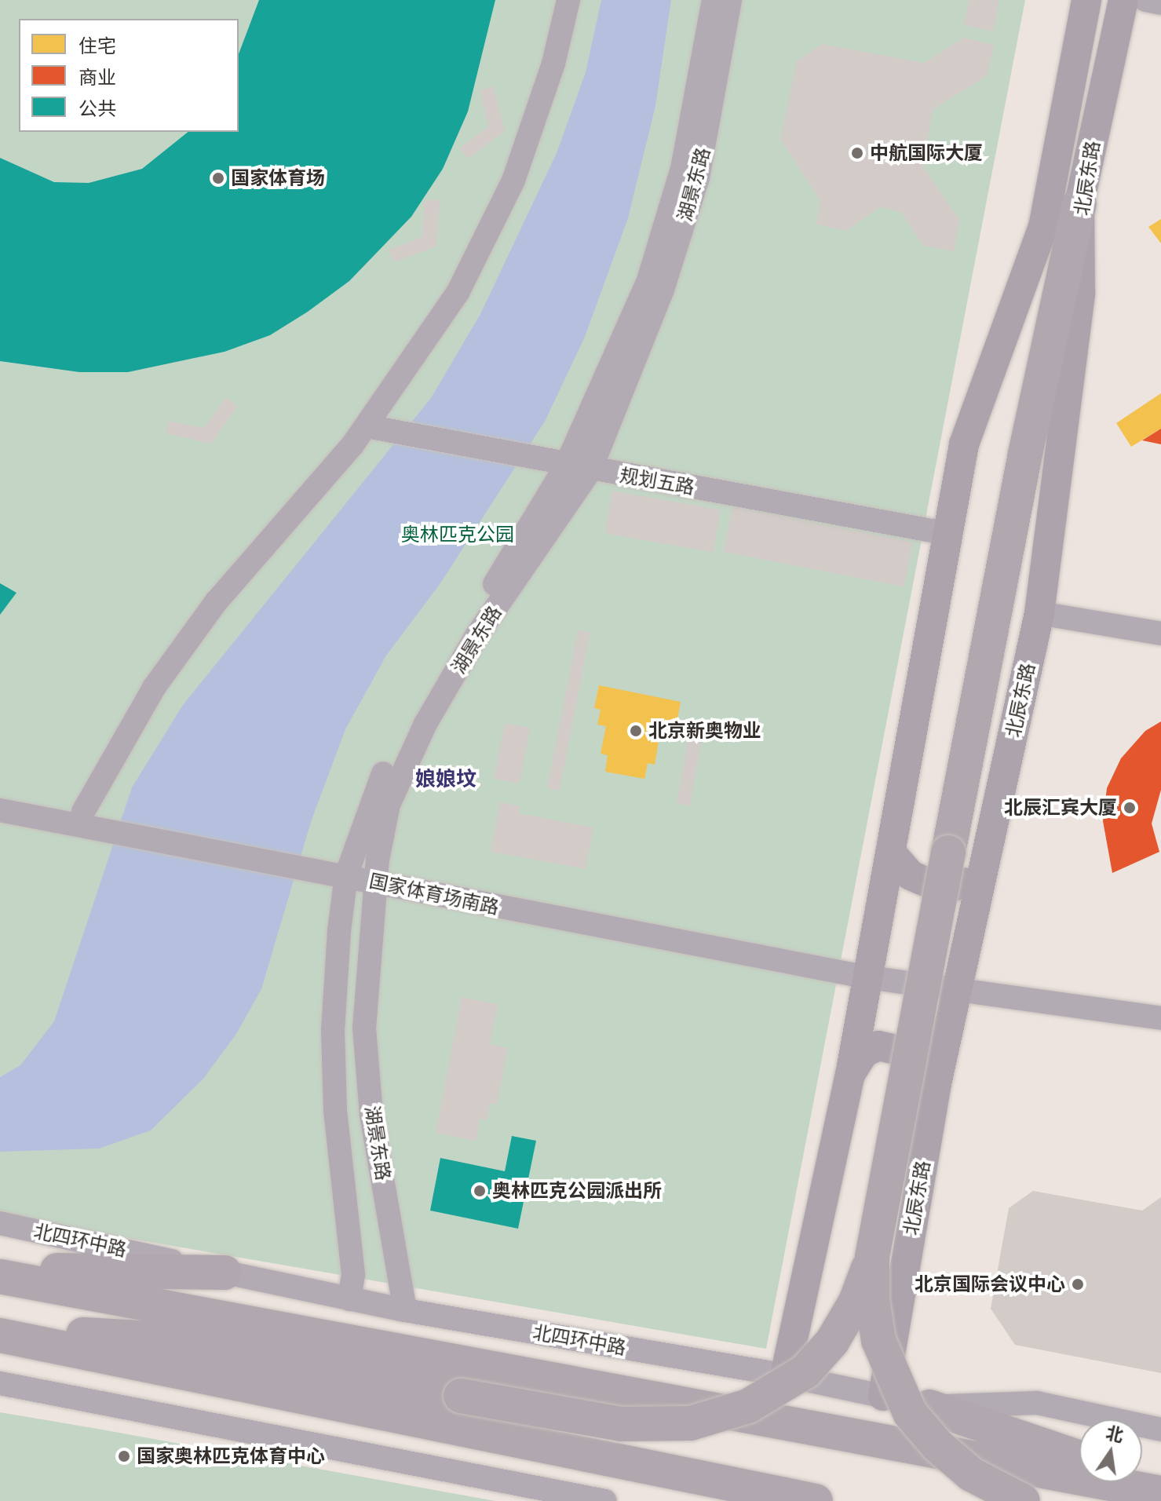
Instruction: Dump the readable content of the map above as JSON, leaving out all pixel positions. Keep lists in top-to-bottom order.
{
  "streets": {
    "main road": ["北辰东路"],
    "street": [
      "湖景东路",
      "规划五路",
      "国家体育场南路",
      "北四环中路"
    ]
  },
  "crossings": [
    ["北辰东路", "规划五路"],
    ["北辰东路", "国家体育场南路"],
    ["北辰东路", "北四环中路"],
    ["湖景东路", "规划五路"],
    ["湖景东路", "国家体育场南路"],
    ["湖景东路", "北四环中路"]
  ],
  "districts": ["娘娘坟"],
  "parks": ["奥林匹克公园"],
  "places": [
    "中航国际大厦",
    "国家体育场",
    "北京新奥物业",
    "北辰汇宾大厦",
    "奥林匹克公园派出所",
    "北京国际会议中心",
    "国家奥林匹克体育中心"
  ],
  "legend": ["住宅", "商业", "公共"],
  "north": "top"
}
